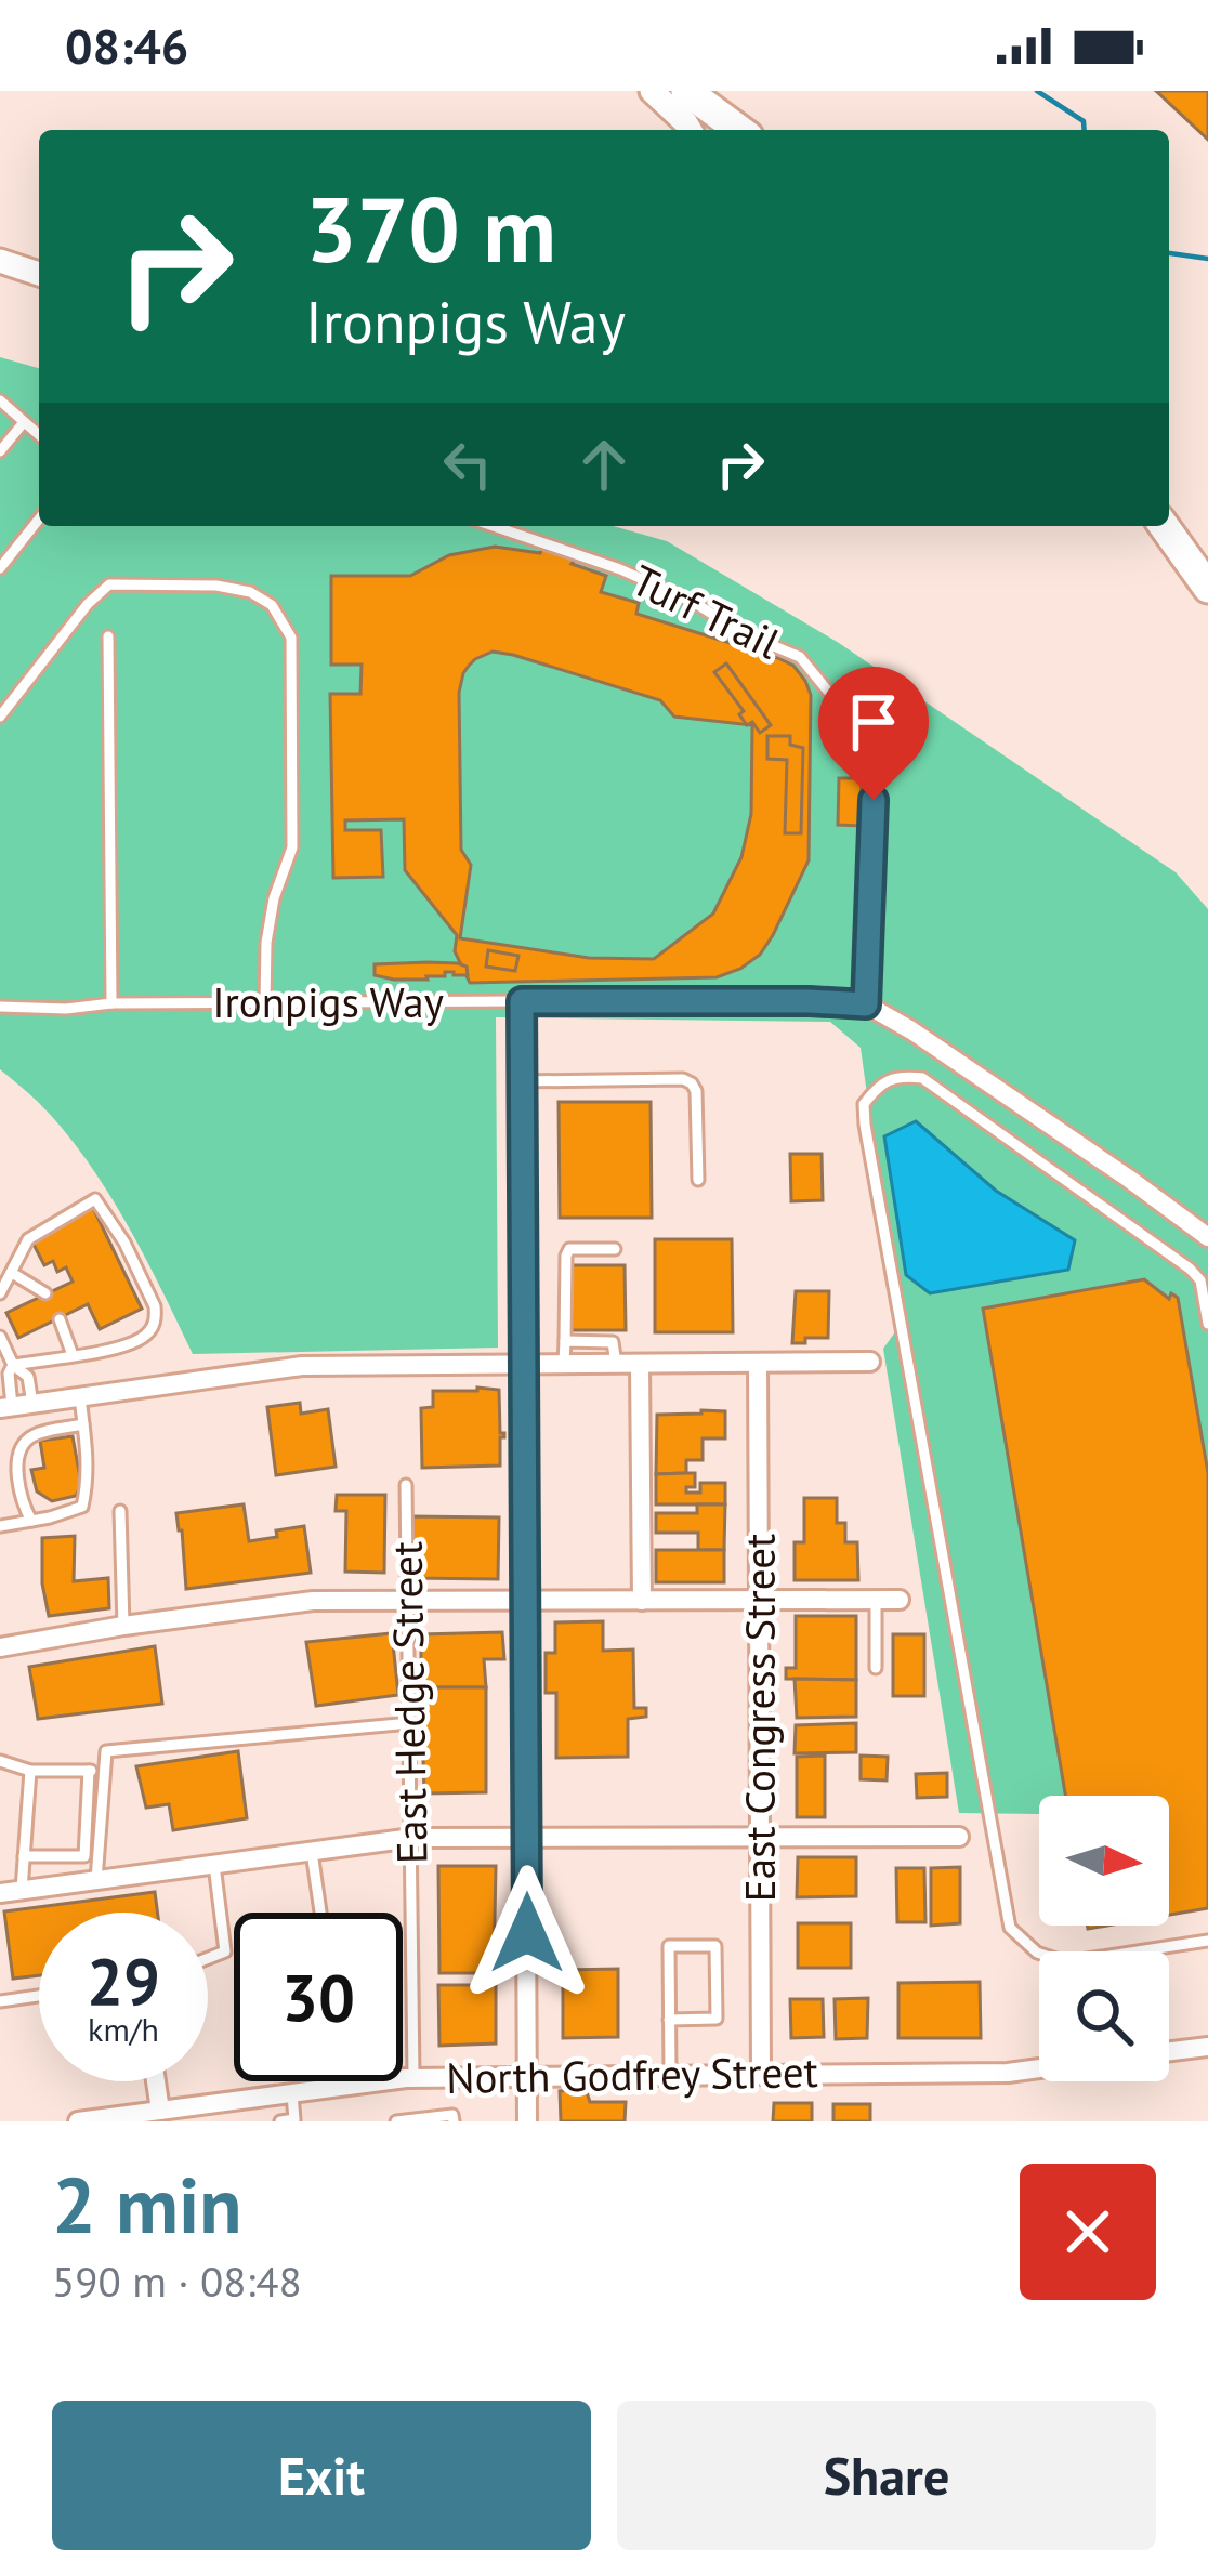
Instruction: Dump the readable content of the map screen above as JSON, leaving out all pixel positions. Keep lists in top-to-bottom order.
{
  "streets": {
    "street": ["Ironpigs Way", "East Congress Street", "North Godfrey Street"],
    "lane": ["Turf Trail", "East Hedge Street"]
  },
  "crossings": [
    ["Turf Trail", "Ironpigs Way"],
    ["East Hedge Street", "North Godfrey Street"],
    ["East Congress Street", "North Godfrey Street"]
  ],
  "north": "right",
  "page": {
    "status": "08:46",
    "turn": ["370 m", "Ironpigs Way"],
    "speed": "29 km/h",
    "limit": "30",
    "heading": ["2 min", "590 m · 08:48"],
    "buttons": ["Exit", "Share"]
  }
}
